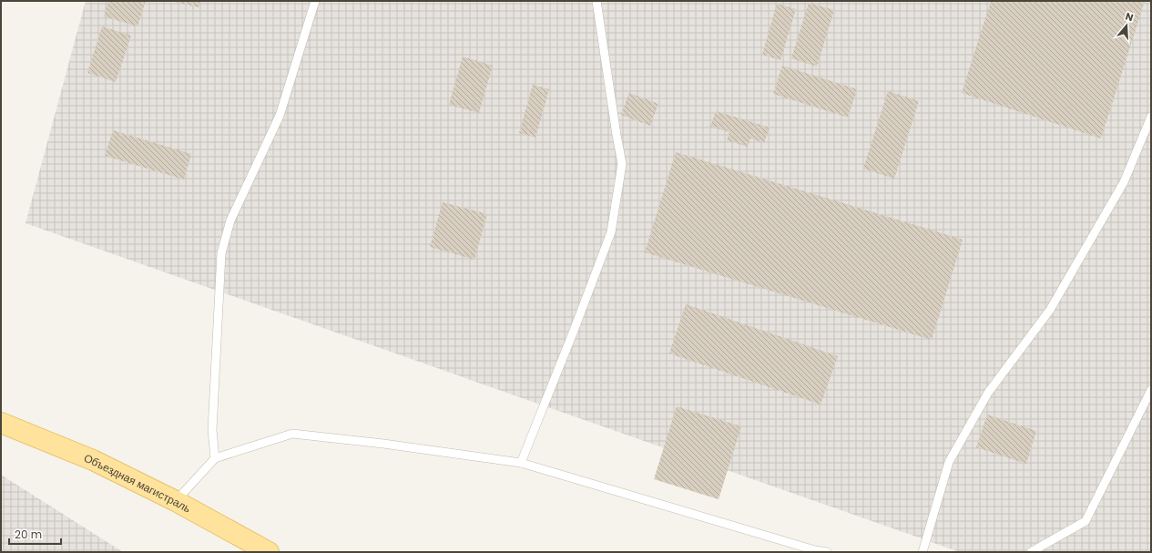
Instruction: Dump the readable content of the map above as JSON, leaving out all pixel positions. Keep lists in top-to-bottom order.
{
  "streets": {
    "main road": ["Объездная магистраль"]
  },
  "scale_bar": "20 m",
  "north": "top"
}
